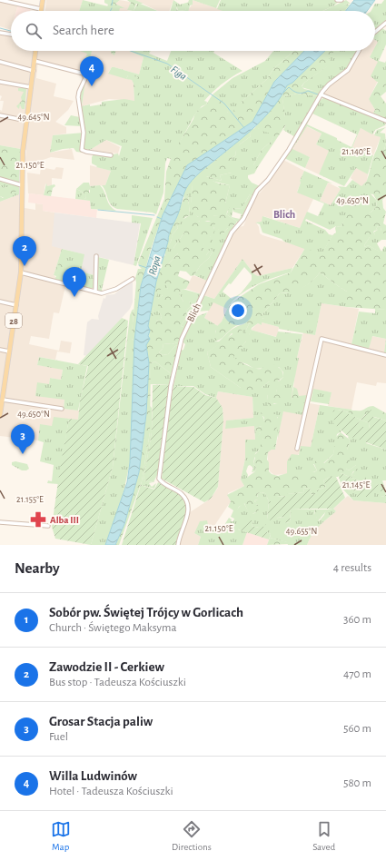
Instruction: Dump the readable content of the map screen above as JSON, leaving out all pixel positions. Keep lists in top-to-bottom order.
{
  "streets": {
    "main road": ["28"],
    "street": ["Blich"]
  },
  "districts": ["Blich"],
  "water": ["Figa", "Ropa"],
  "places": {
    "pharmacy": ["Alba III"]
  },
  "page": {
    "search": "Search here",
    "pins": [
      "4",
      "2",
      "1",
      "3"
    ],
    "heading": ["Nearby", "4 results"],
    "list": [
      {
        "mark": "1",
        "name": "Sobór pw. Świętej Trójcy w Gorlicach",
        "note": "Church · Świętego Maksyma",
        "value": "360 m"
      },
      {
        "mark": "2",
        "name": "Zawodzie II - Cerkiew",
        "note": "Bus stop · Tadeusza Kościuszki",
        "value": "470 m"
      },
      {
        "mark": "3",
        "name": "Grosar Stacja paliw",
        "note": "Fuel",
        "value": "560 m"
      },
      {
        "mark": "4",
        "name": "Willa Ludwinów",
        "note": "Hotel · Tadeusza Kościuszki",
        "value": "580 m"
      }
    ],
    "nav": ["Map", "Directions", "Saved"]
  },
  "coordinates": [
    "49.645°N",
    "21.140°E",
    "21.150°E",
    "49.650°N",
    "21.145°E",
    "21.155°E",
    "49.655°N"
  ]
}
